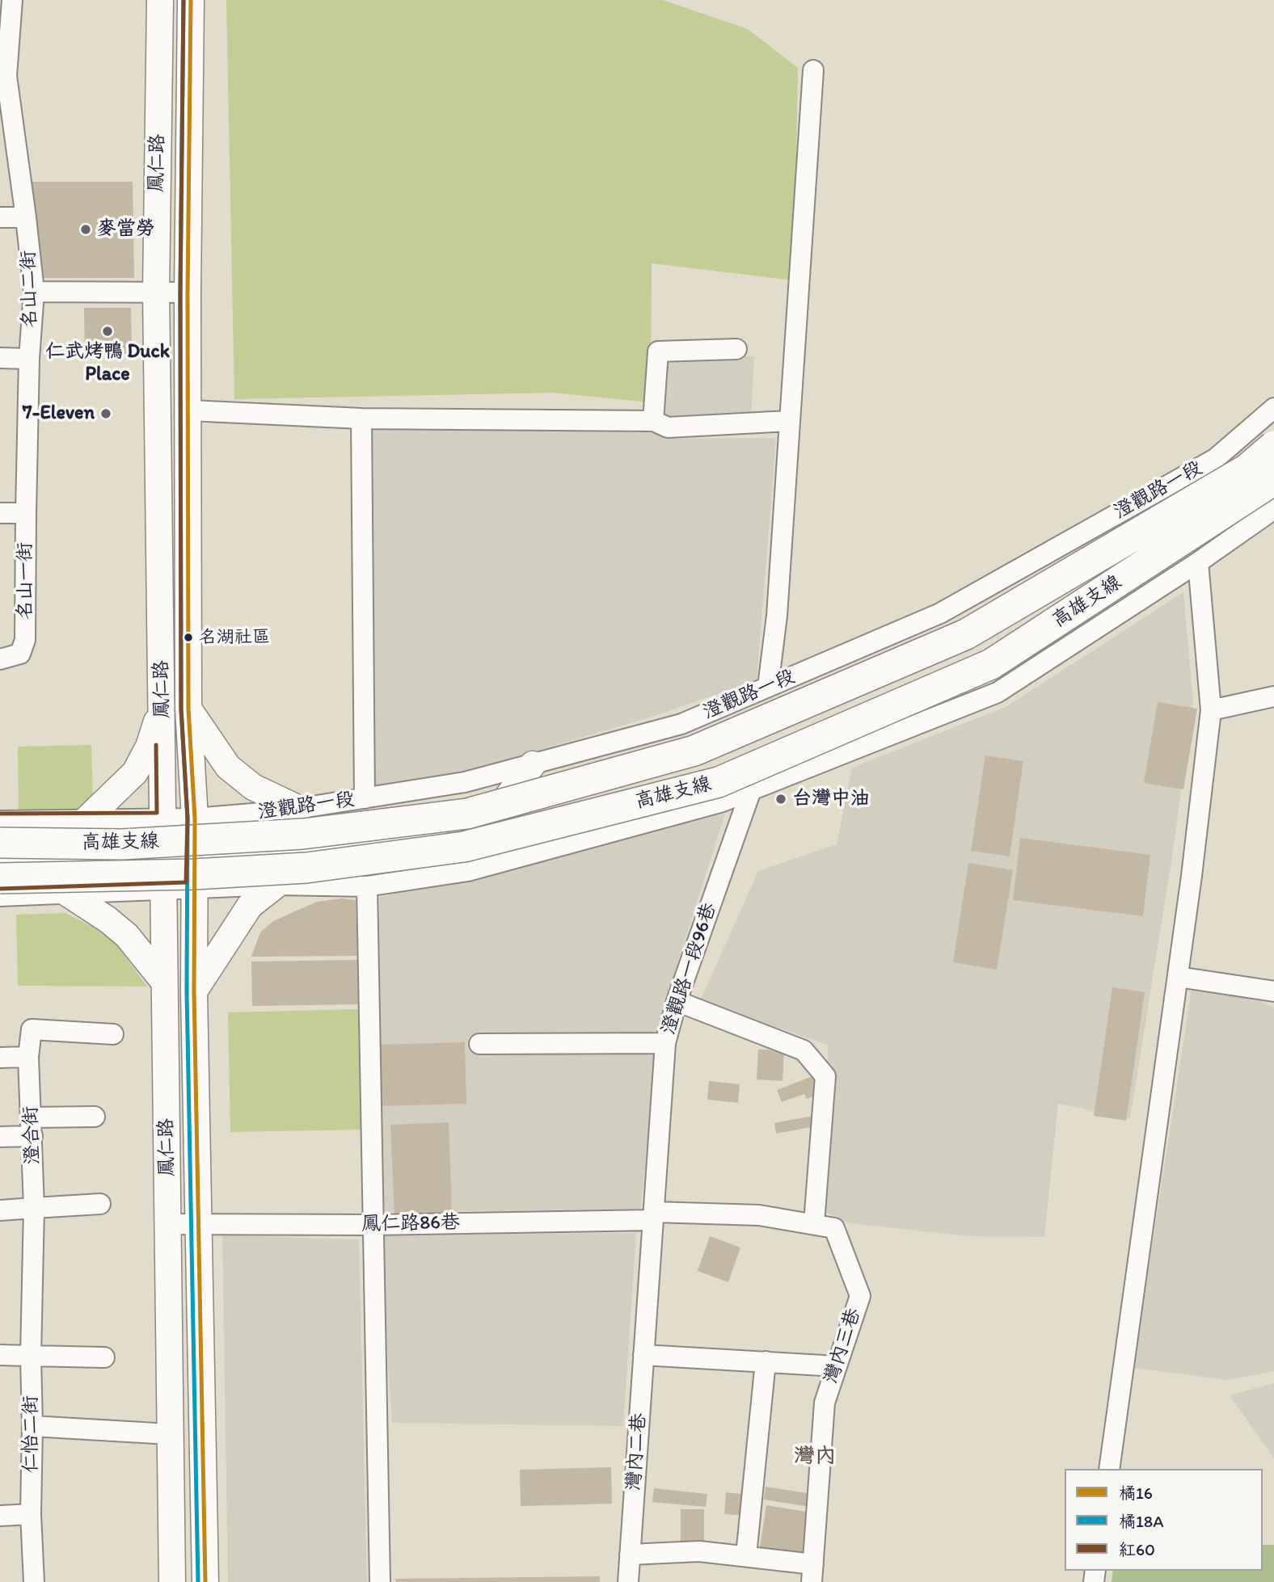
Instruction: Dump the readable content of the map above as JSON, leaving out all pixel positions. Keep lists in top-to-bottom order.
{
  "streets": {
    "highway": ["高雄支線"],
    "main road": ["鳳仁路"],
    "street": [
      "名山二街",
      "澄觀路一段",
      "名山一街",
      "澄觀路一段96巷",
      "澄合街",
      "鳳仁路86巷",
      "灣內三巷",
      "仁怡二街",
      "灣內二巷"
    ]
  },
  "crossings": [
    ["鳳仁路", "澄觀路一段"],
    ["鳳仁路", "鳳仁路86巷"],
    ["名山二街", "名山一街"],
    ["澄觀路一段96巷", "鳳仁路86巷"],
    ["澄觀路一段96巷", "灣內三巷"],
    ["澄合街", "仁怡二街"],
    ["鳳仁路86巷", "灣內三巷"]
  ],
  "districts": ["灣内"],
  "places": [
    "麥當勞",
    "仁武烤鴨 Duck Place",
    "7-Eleven",
    "名湖社區",
    "台灣中油"
  ],
  "lines": ["transit line 橘16", "transit line 橘18A", "transit line 紅60"],
  "legend": ["橘16", "橘18A", "紅60"]
}
